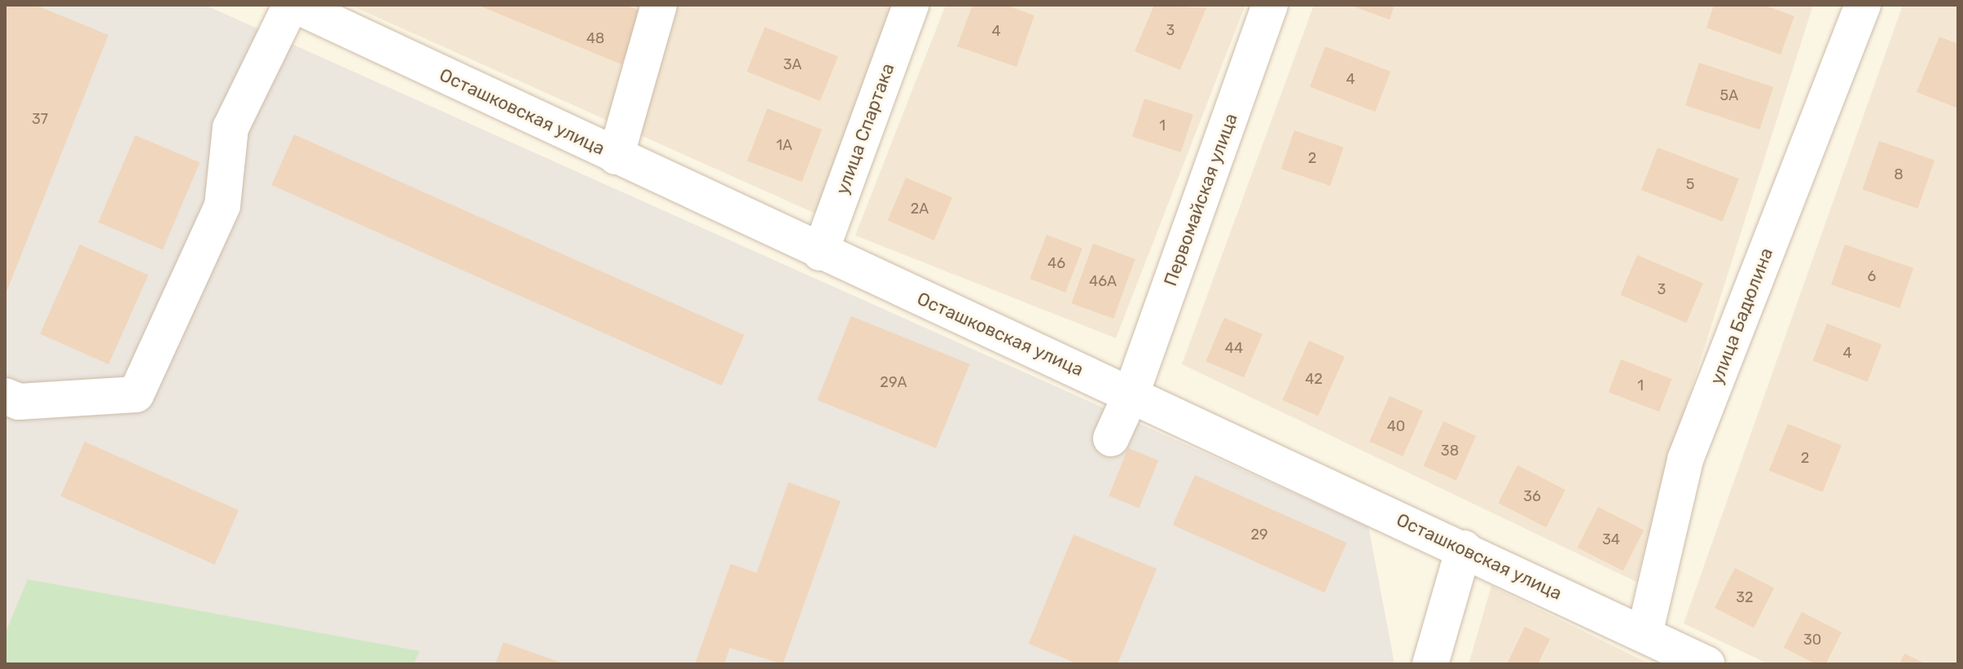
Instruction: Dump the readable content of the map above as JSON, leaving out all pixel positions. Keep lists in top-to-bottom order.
{
  "streets": {
    "street": [
      "Осташковская улица",
      "улица Спартака",
      "Первомайская улица",
      "улица Бадюлина"
    ]
  },
  "crossings": [
    ["Осташковская улица", "улица Спартака"],
    ["Осташковская улица", "Первомайская улица"],
    ["Осташковская улица", "улица Бадюлина"]
  ],
  "house_numbers": [
    "3",
    "4",
    "48",
    "3А",
    "4",
    "5А",
    "37",
    "1",
    "1А",
    "2",
    "8",
    "5",
    "2А",
    "46",
    "6",
    "46А",
    "3",
    "44",
    "4",
    "42",
    "29А",
    "1",
    "40",
    "38",
    "2",
    "36",
    "29",
    "34",
    "32",
    "30"
  ]
}
